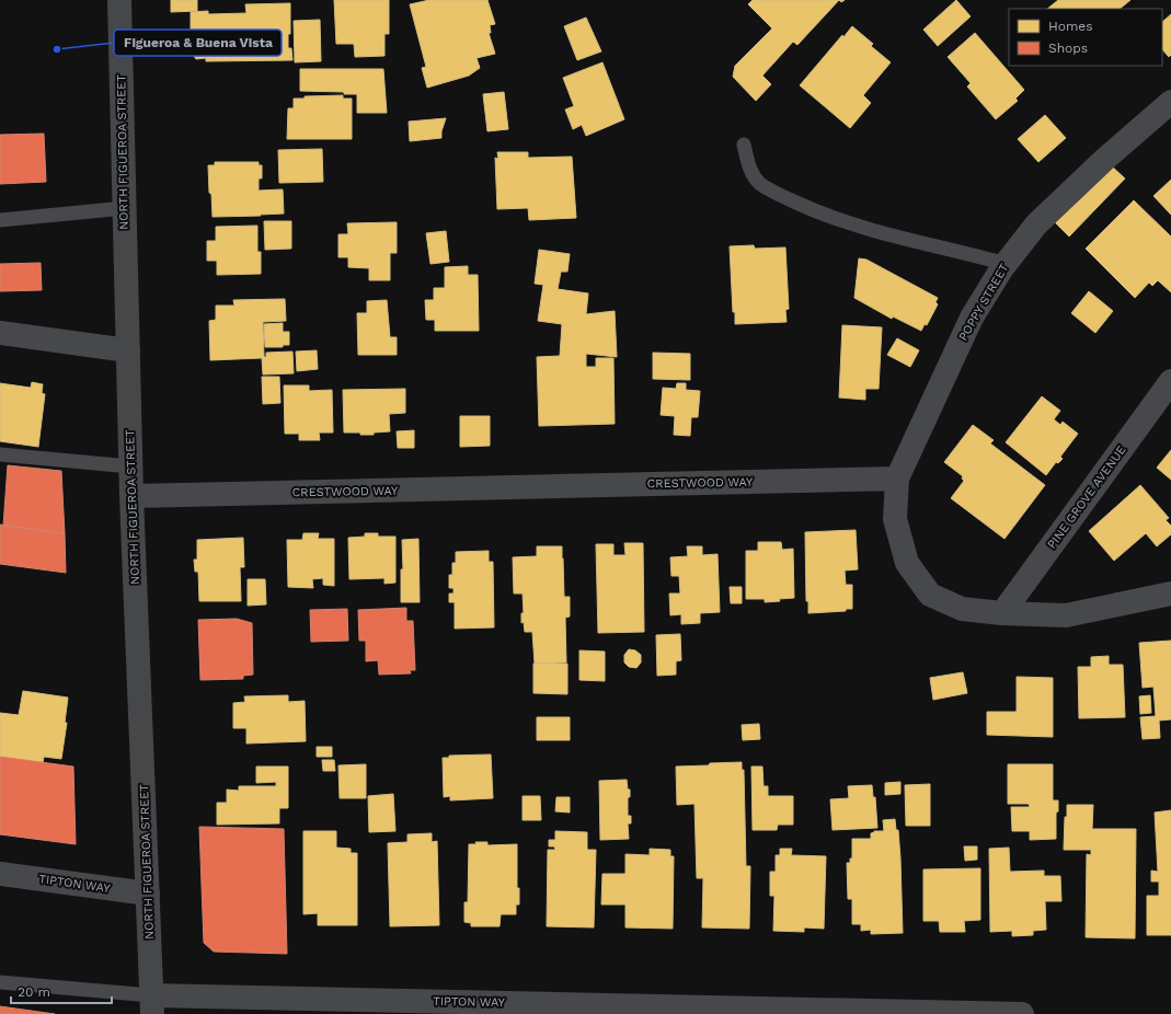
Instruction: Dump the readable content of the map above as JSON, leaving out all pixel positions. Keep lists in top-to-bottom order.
{
  "streets": {
    "main road": ["NORTH FIGUEROA STREET"],
    "street": [
      "POPPY STREET",
      "CRESTWOOD WAY",
      "PINE GROVE AVENUE",
      "TIPTON WAY"
    ]
  },
  "crossings": [
    ["NORTH FIGUEROA STREET", "CRESTWOOD WAY"],
    ["NORTH FIGUEROA STREET", "TIPTON WAY"],
    ["POPPY STREET", "CRESTWOOD WAY"]
  ],
  "places": ["Figueroa & Buena Vista"],
  "legend": ["Homes", "Shops"],
  "scale_bar": "20 m"
}
